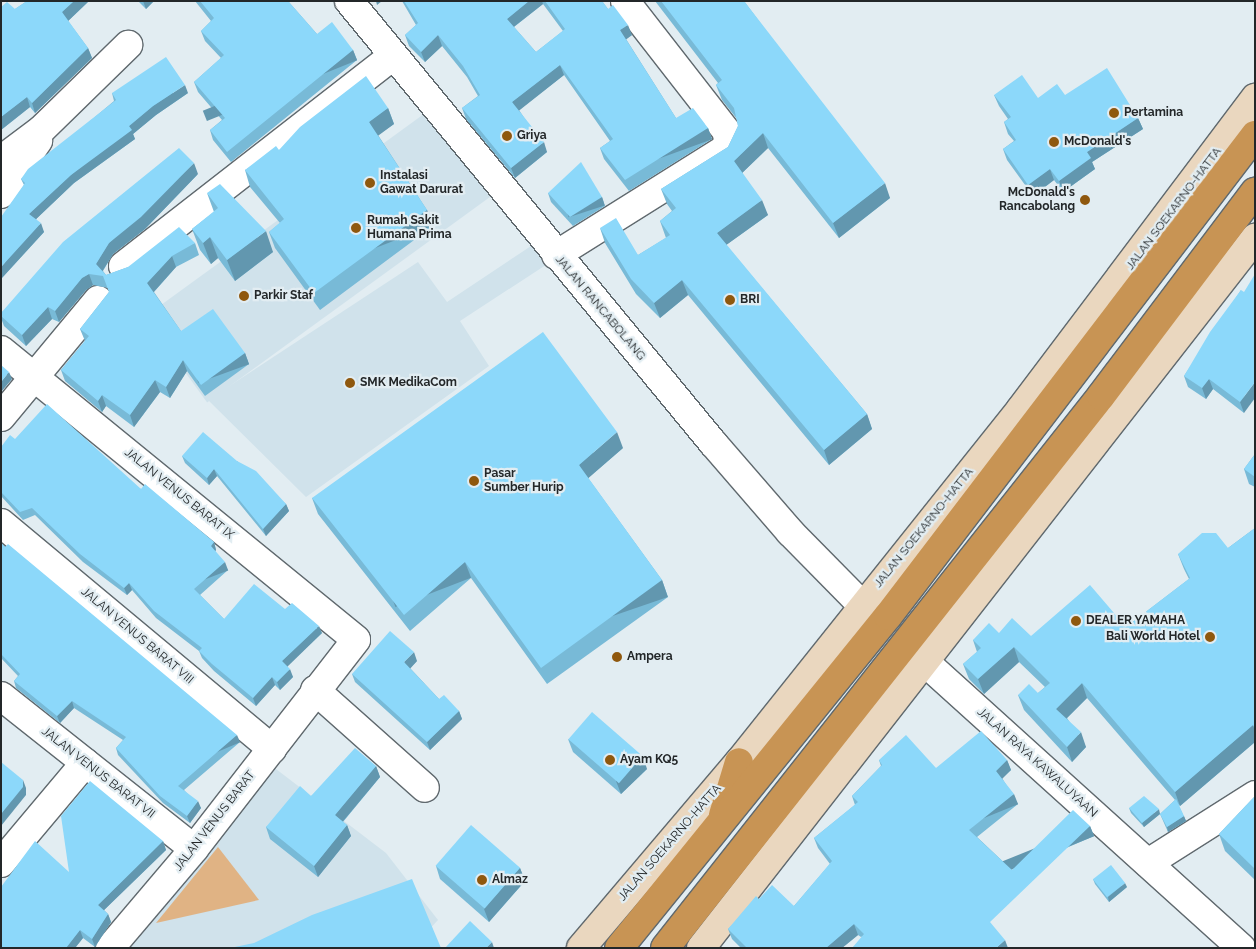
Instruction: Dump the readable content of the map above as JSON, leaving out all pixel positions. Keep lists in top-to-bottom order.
{
  "streets": {
    "highway": ["JALAN SOEKARNO-HATTA"],
    "street": [
      "JALAN RANCABOLANG",
      "JALAN VENUS BARAT IX",
      "JALAN VENUS BARAT VIII",
      "JALAN RAYA KAWALUYAAN",
      "JALAN VENUS BARAT VII",
      "JALAN VENUS BARAT"
    ]
  },
  "crossings": [
    ["JALAN SOEKARNO-HATTA", "JALAN RANCABOLANG"],
    ["JALAN VENUS BARAT IX", "JALAN VENUS BARAT"],
    ["JALAN VENUS BARAT VIII", "JALAN VENUS BARAT"],
    ["JALAN VENUS BARAT VII", "JALAN VENUS BARAT"]
  ],
  "places": [
    "Pertamina",
    "Griya",
    "McDonald's",
    "Instalasi Gawat Darurat",
    "McDonald's Rancabolang",
    "Rumah Sakit Humana Prima",
    "Parkir Staf",
    "BRI",
    "SMK MedikaCom",
    "Pasar Sumber Hurip",
    "DEALER YAMAHA",
    "Bali World Hotel",
    "Ampera",
    "Ayam KQ5",
    "Almaz"
  ]
}
